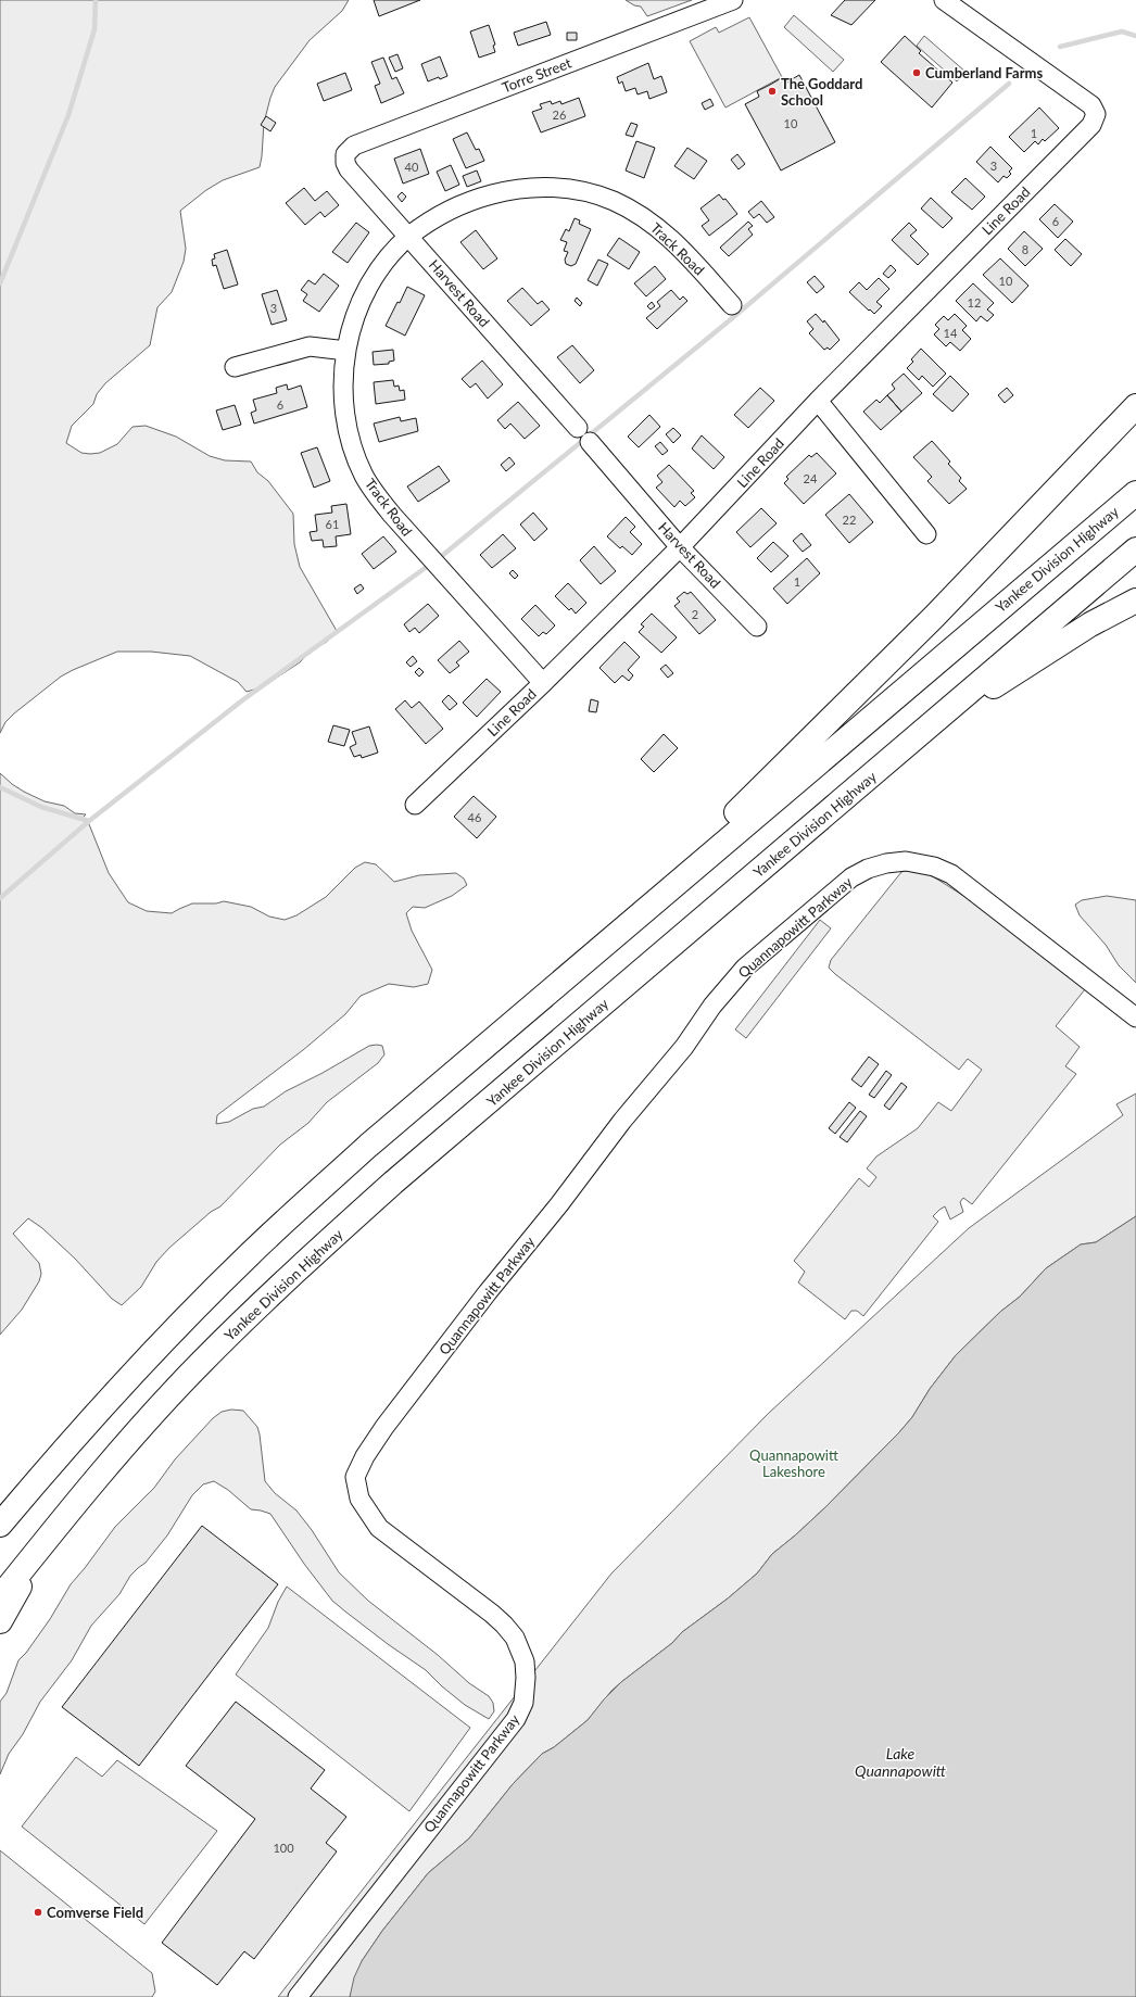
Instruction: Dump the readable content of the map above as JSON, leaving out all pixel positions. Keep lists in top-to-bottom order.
{
  "streets": {
    "highway": ["Yankee Division Highway"],
    "street": [
      "Torre Street",
      "Line Road",
      "Track Road",
      "Harvest Road",
      "Quannapowitt Parkway"
    ]
  },
  "crossings": [
    ["Torre Street", "Harvest Road"],
    ["Line Road", "Track Road"],
    ["Line Road", "Harvest Road"],
    ["Track Road", "Harvest Road"]
  ],
  "water": ["Lake Quannapowitt"],
  "parks": ["Quannapowitt Lakeshore"],
  "places": ["Cumberland Farms", "The Goddard School", "Comverse Field"],
  "house_numbers": [
    "26",
    "10",
    "1",
    "3",
    "40",
    "6",
    "8",
    "10",
    "12",
    "3",
    "14",
    "6",
    "24",
    "22",
    "61",
    "1",
    "2",
    "46",
    "100"
  ]
}
